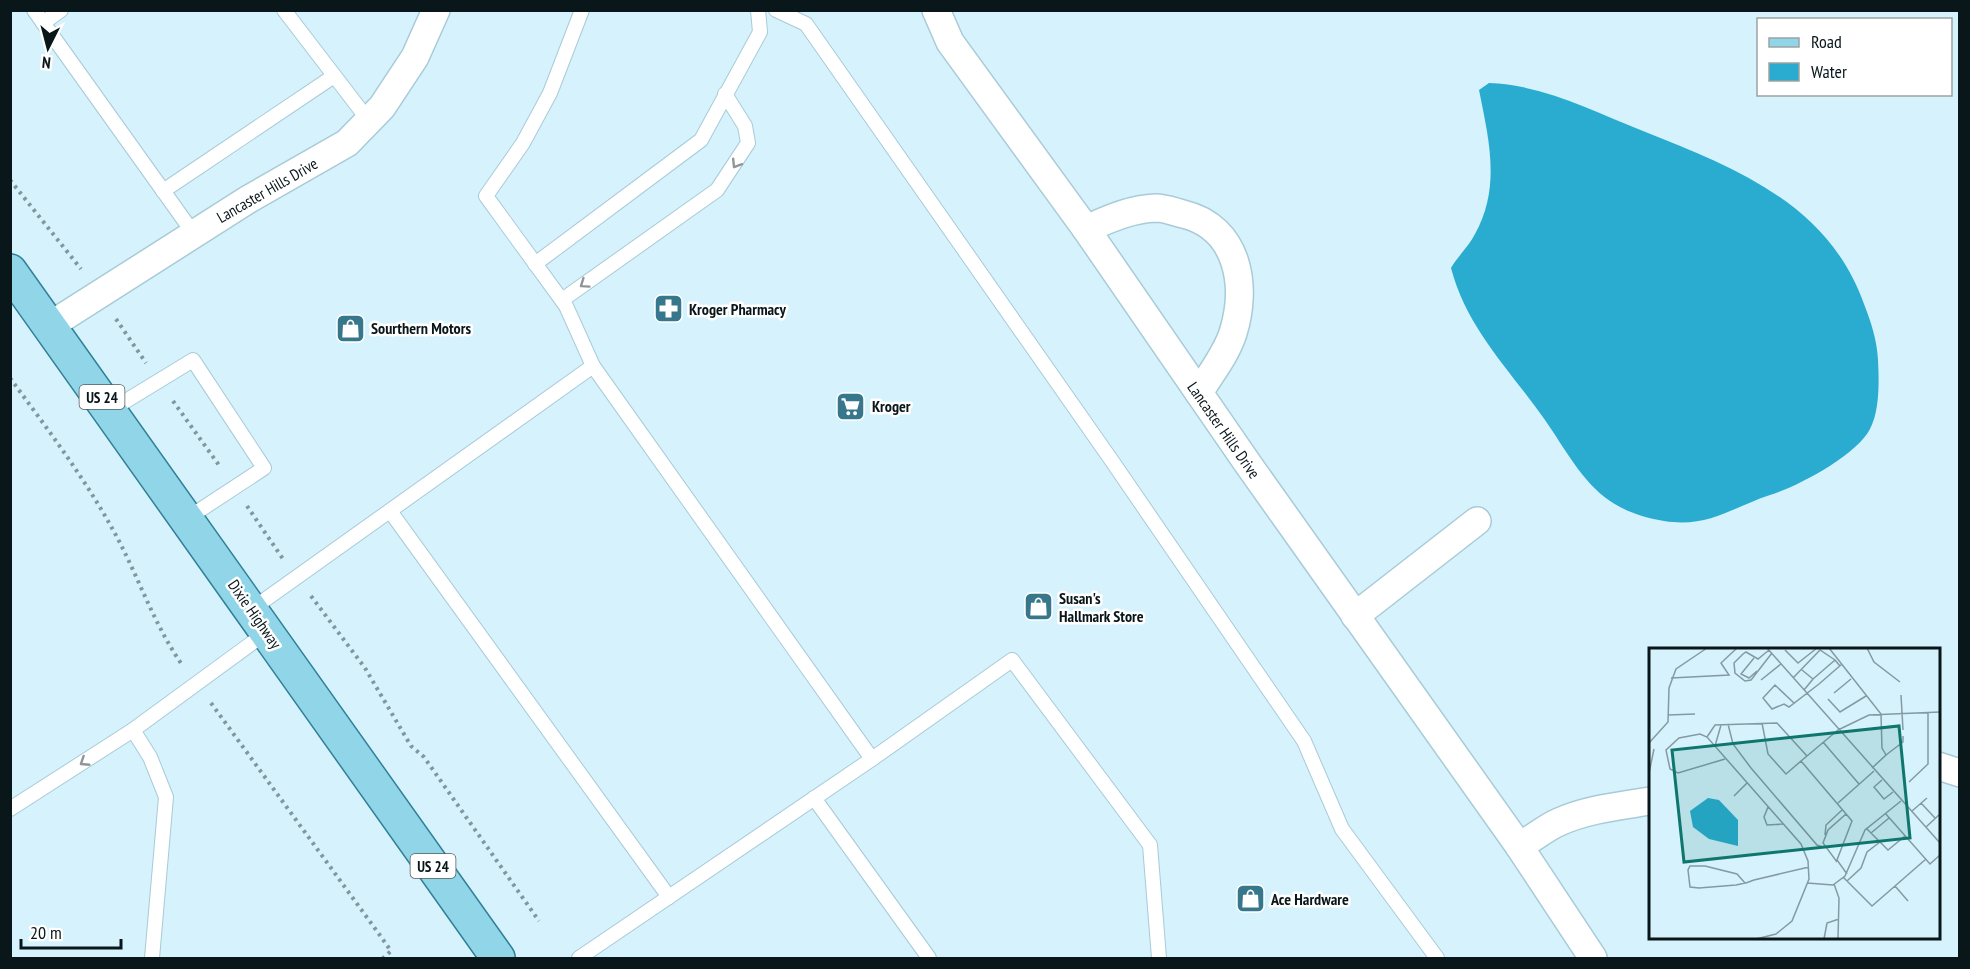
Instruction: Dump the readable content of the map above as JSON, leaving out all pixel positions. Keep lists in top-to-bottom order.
{
  "streets": {
    "main road": ["US 24", "Dixie Highway"],
    "street": ["Lancaster Hills Drive"]
  },
  "crossings": [
    ["Lancaster Hills Drive", "Dixie Highway"]
  ],
  "places": {
    "pharmacy": ["Kroger Pharmacy"],
    "shop": ["Sourthern Motors", "Susan's Hallmark Store", "Ace Hardware"],
    "supermarket": ["Kroger"]
  },
  "legend": ["Road", "Water"],
  "scale_bar": "20 m",
  "north": "bottom"
}
